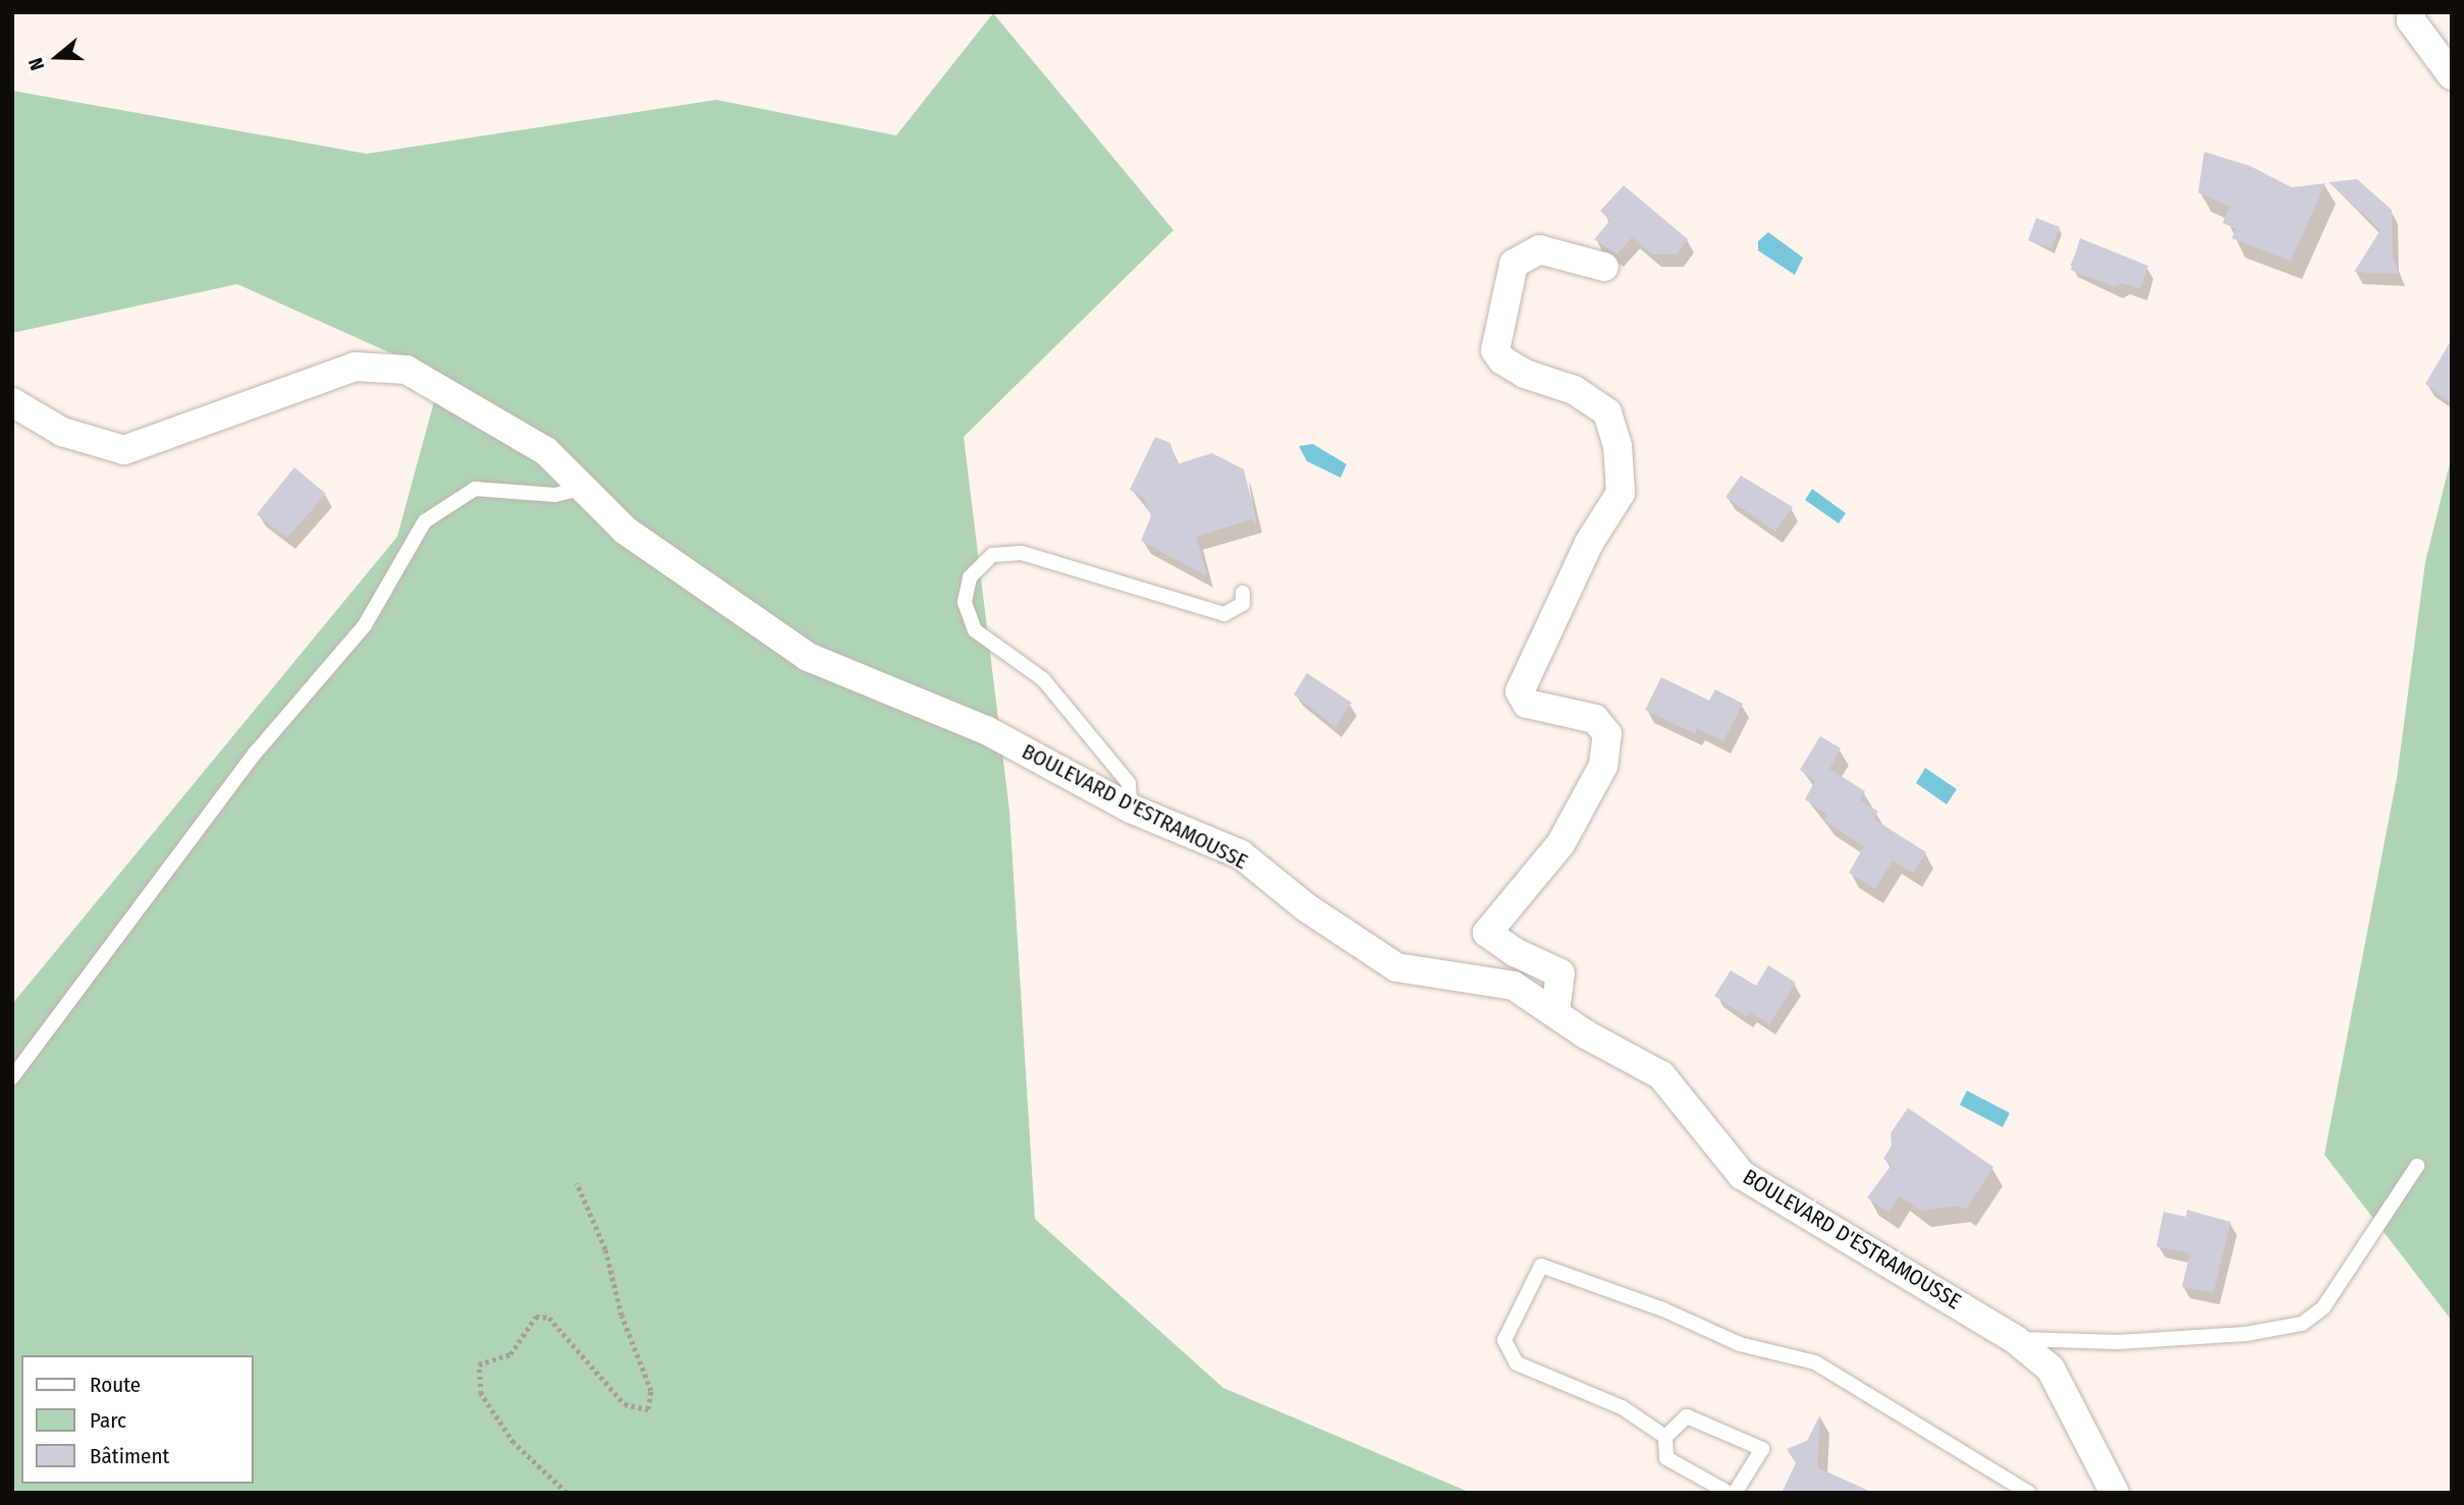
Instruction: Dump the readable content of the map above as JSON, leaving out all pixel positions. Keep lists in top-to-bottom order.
{
  "streets": {
    "street": ["BOULEVARD D'ESTRAMOUSSE"]
  },
  "legend": ["Route", "Parc", "Bâtiment"],
  "north": "left"
}
